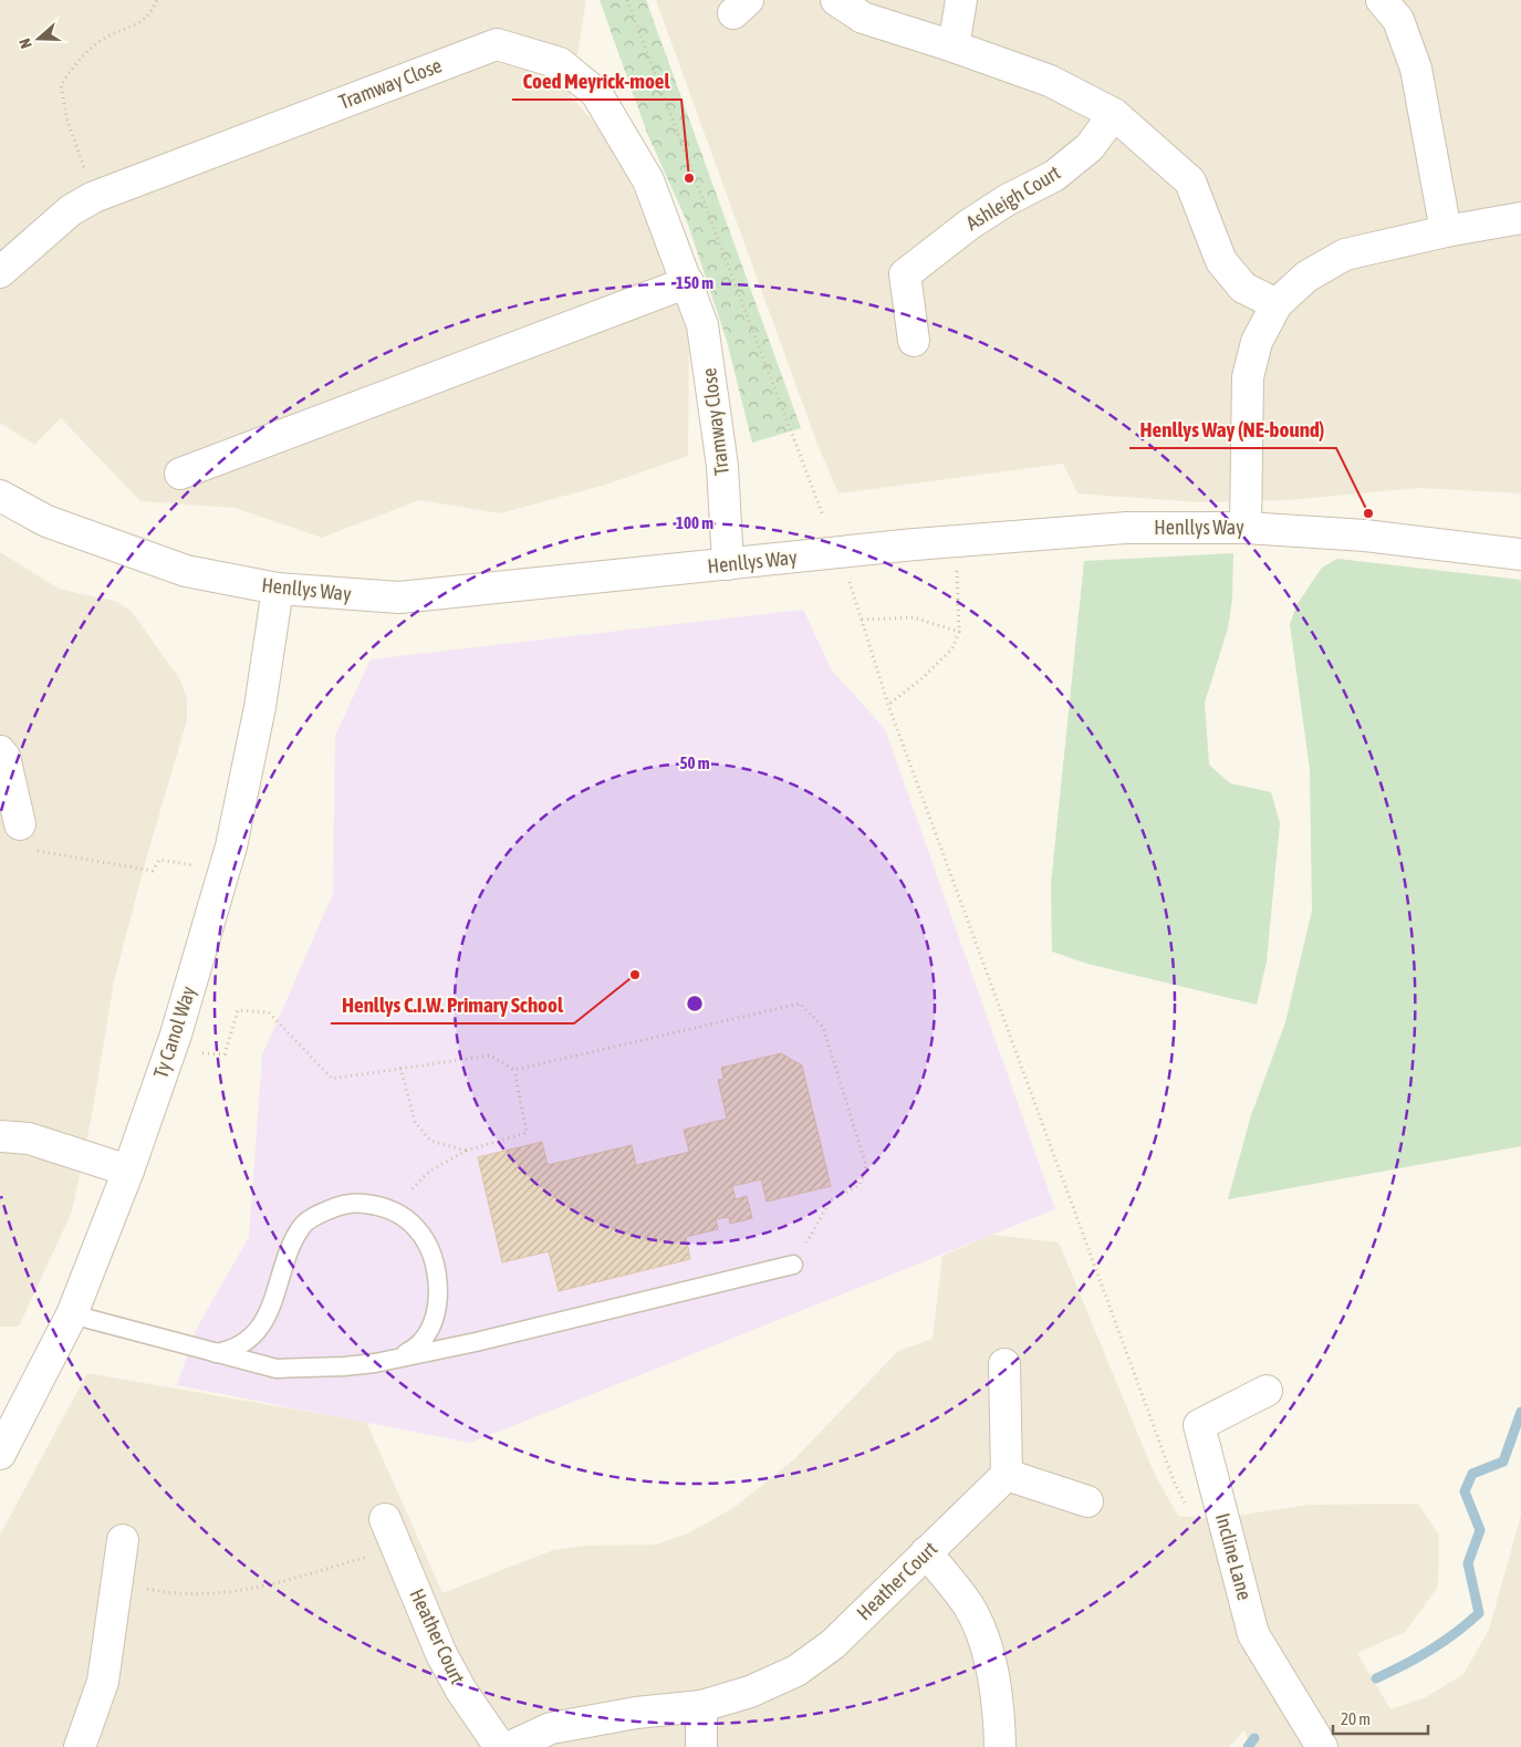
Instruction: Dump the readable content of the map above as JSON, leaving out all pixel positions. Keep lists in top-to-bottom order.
{
  "streets": {
    "street": [
      "Tramway Close",
      "Ashleigh Court",
      "Henllys Way",
      "Ty Canol Way",
      "Incline Lane",
      "Heather Court"
    ]
  },
  "crossings": [
    ["Tramway Close", "Henllys Way"],
    ["Henllys Way", "Ty Canol Way"]
  ],
  "places": ["Coed Meyrick-moel", "Henllys Way (NE-bound)", "Henllys C.I.W. Primary School"],
  "scale_bar": "20 m",
  "north": "left",
  "rings": ["150 m", "100 m", "50 m"]
}
